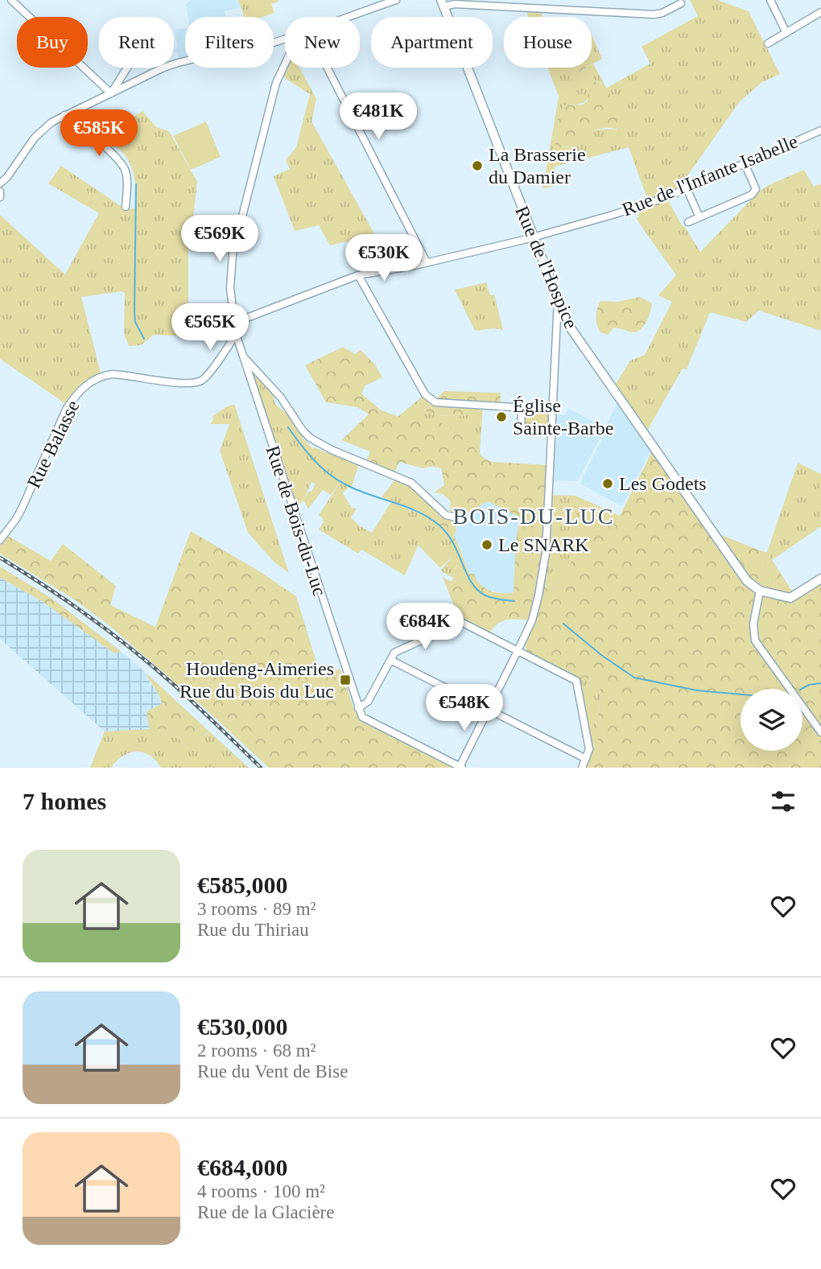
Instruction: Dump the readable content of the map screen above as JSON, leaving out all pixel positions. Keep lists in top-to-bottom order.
{
  "streets": {
    "main road": ["Rue de l'Hospice"],
    "street": ["Rue de l'Infante Isabelle", "Rue Balasse", "Rue de Bois-du-Luc"]
  },
  "crossings": [
    ["Rue de l'Infante Isabelle", "Rue de l'Hospice"],
    ["Rue de l'Infante Isabelle", "Rue de Bois-du-Luc"],
    ["Rue Balasse", "Rue de Bois-du-Luc"]
  ],
  "districts": ["BOIS-DU-LUC"],
  "places": {
    "other": [
      "La Brasserie du Damier",
      "Église Sainte-Barbe",
      "Les Godets",
      "Le SNARK"
    ],
    "transit": ["Houdeng-Aimeries Rue du Bois du Luc"]
  },
  "page": {
    "chip": [
      "Buy",
      "Rent",
      "Filters",
      "New",
      "Apartment",
      "House"
    ],
    "price": [
      "€481K",
      "€585K",
      "€569K",
      "€530K",
      "€565K",
      "€684K",
      "€548K"
    ],
    "heading": "7 homes",
    "list": [
      {
        "name": "€585,000",
        "note": "3 rooms · 89 m² · Rue du Thiriau"
      },
      {
        "name": "€530,000",
        "note": "2 rooms · 68 m² · Rue du Vent de Bise"
      },
      {
        "name": "€684,000",
        "note": "4 rooms · 100 m² · Rue de la Glacière"
      }
    ]
  }
}
